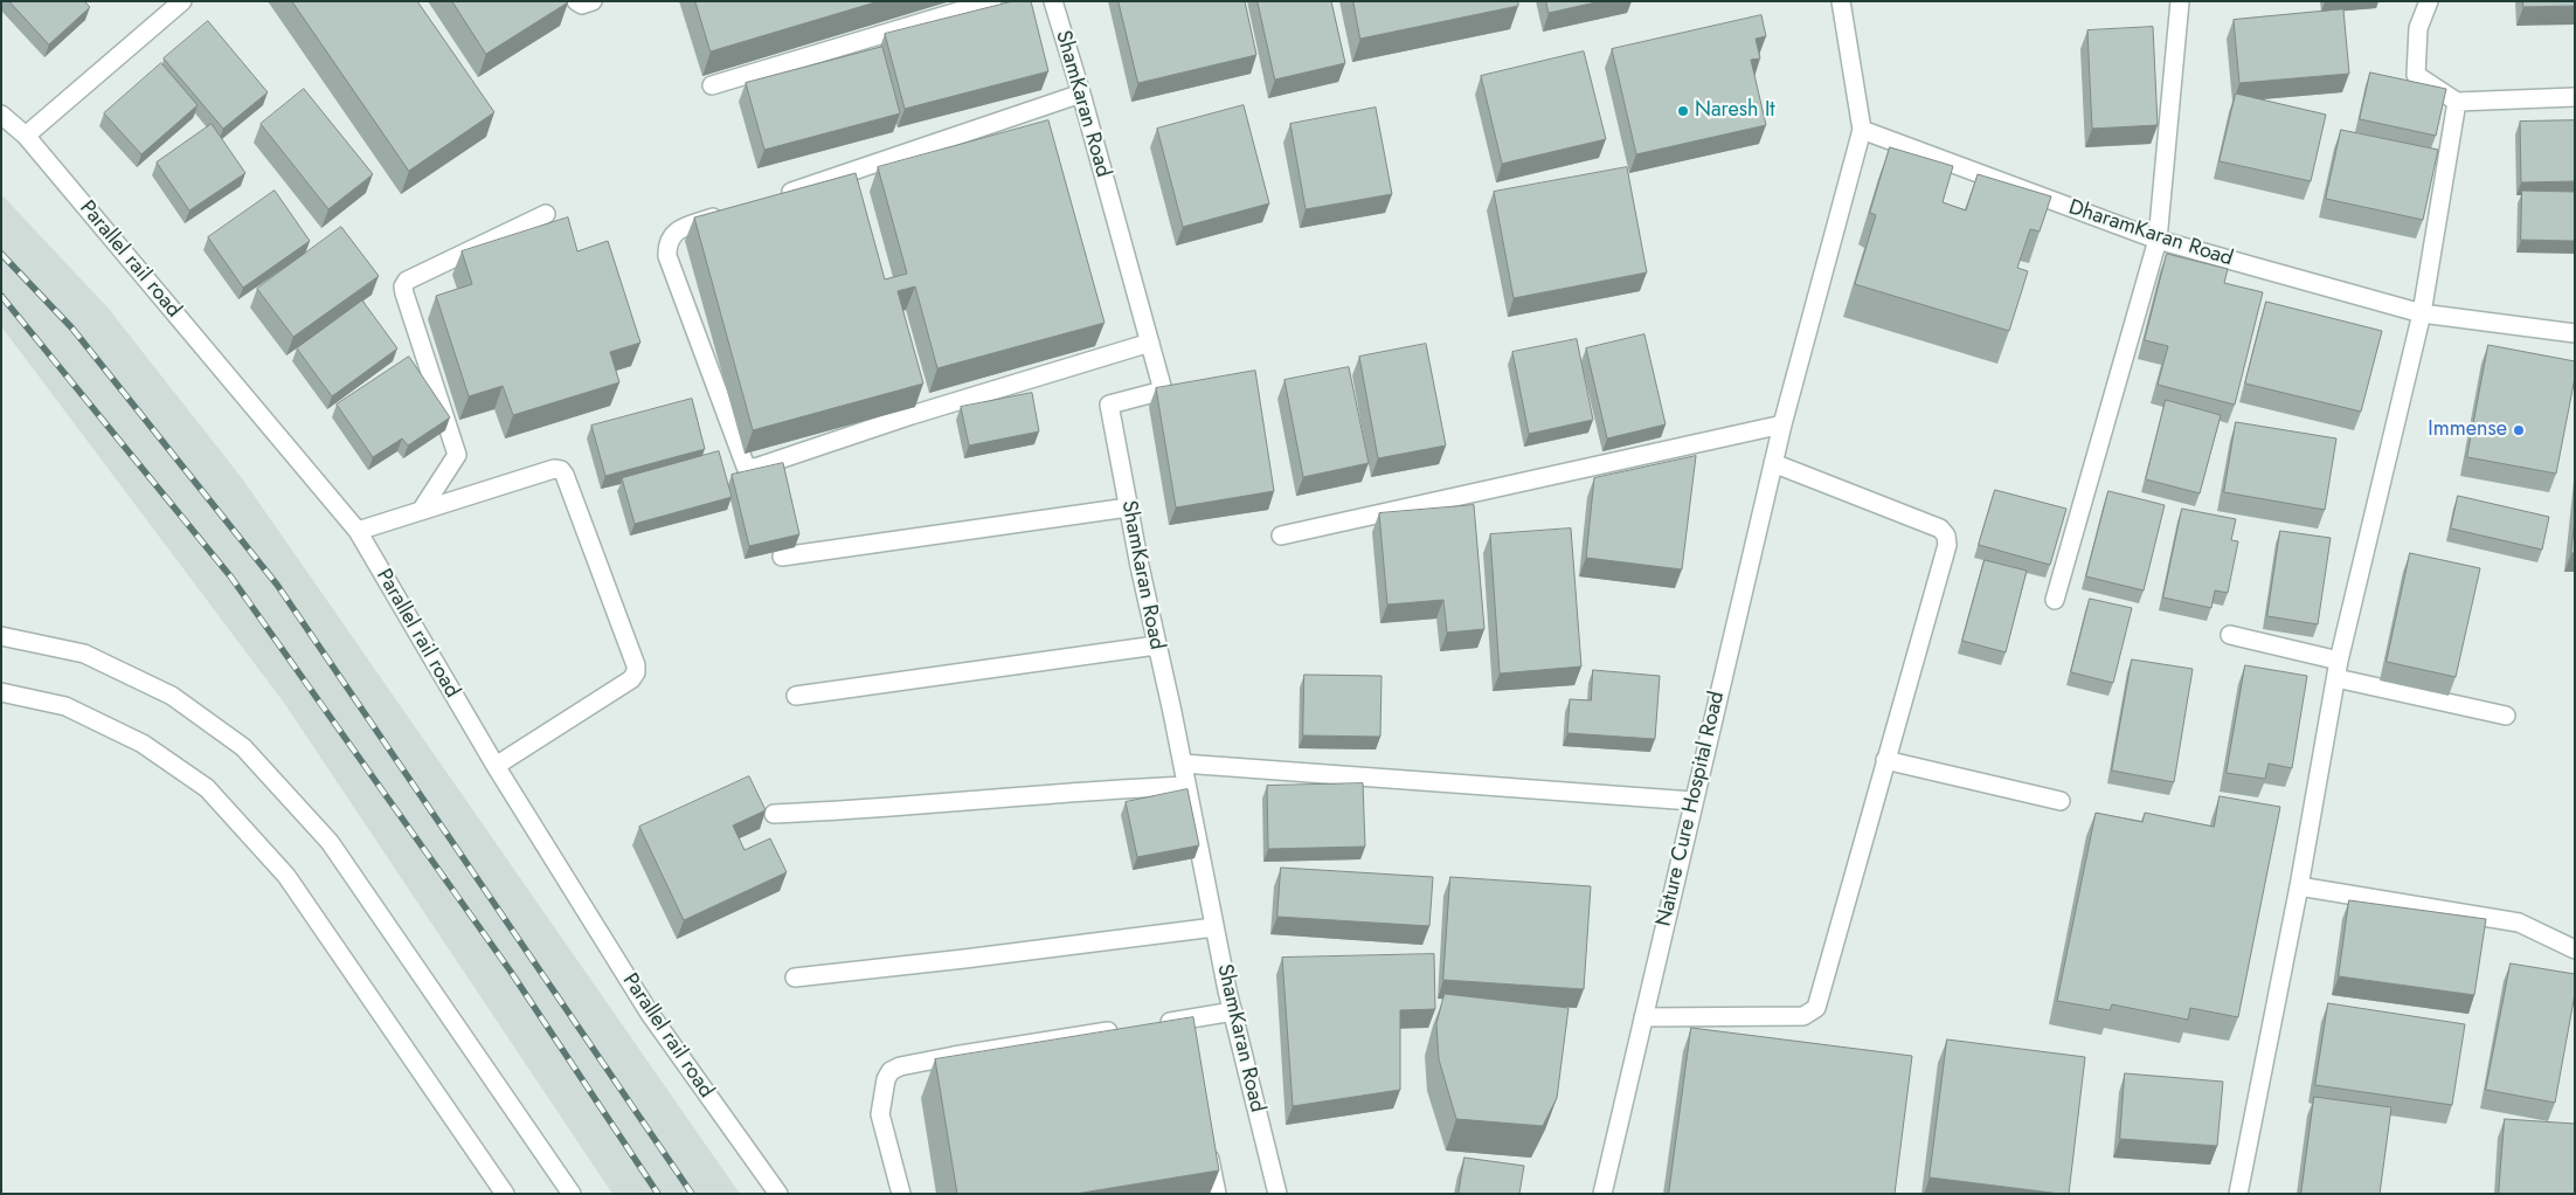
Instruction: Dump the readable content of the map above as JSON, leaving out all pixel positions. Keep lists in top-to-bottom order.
{
  "streets": {
    "street": [
      "ShamKaran Road",
      "DharamKaran Road",
      "Parallel rail road",
      "Nature Cure Hospital Road"
    ]
  },
  "crossings": [
    ["DharamKaran Road", "Nature Cure Hospital Road"]
  ],
  "places": ["Naresh It", "Immense"]
}
